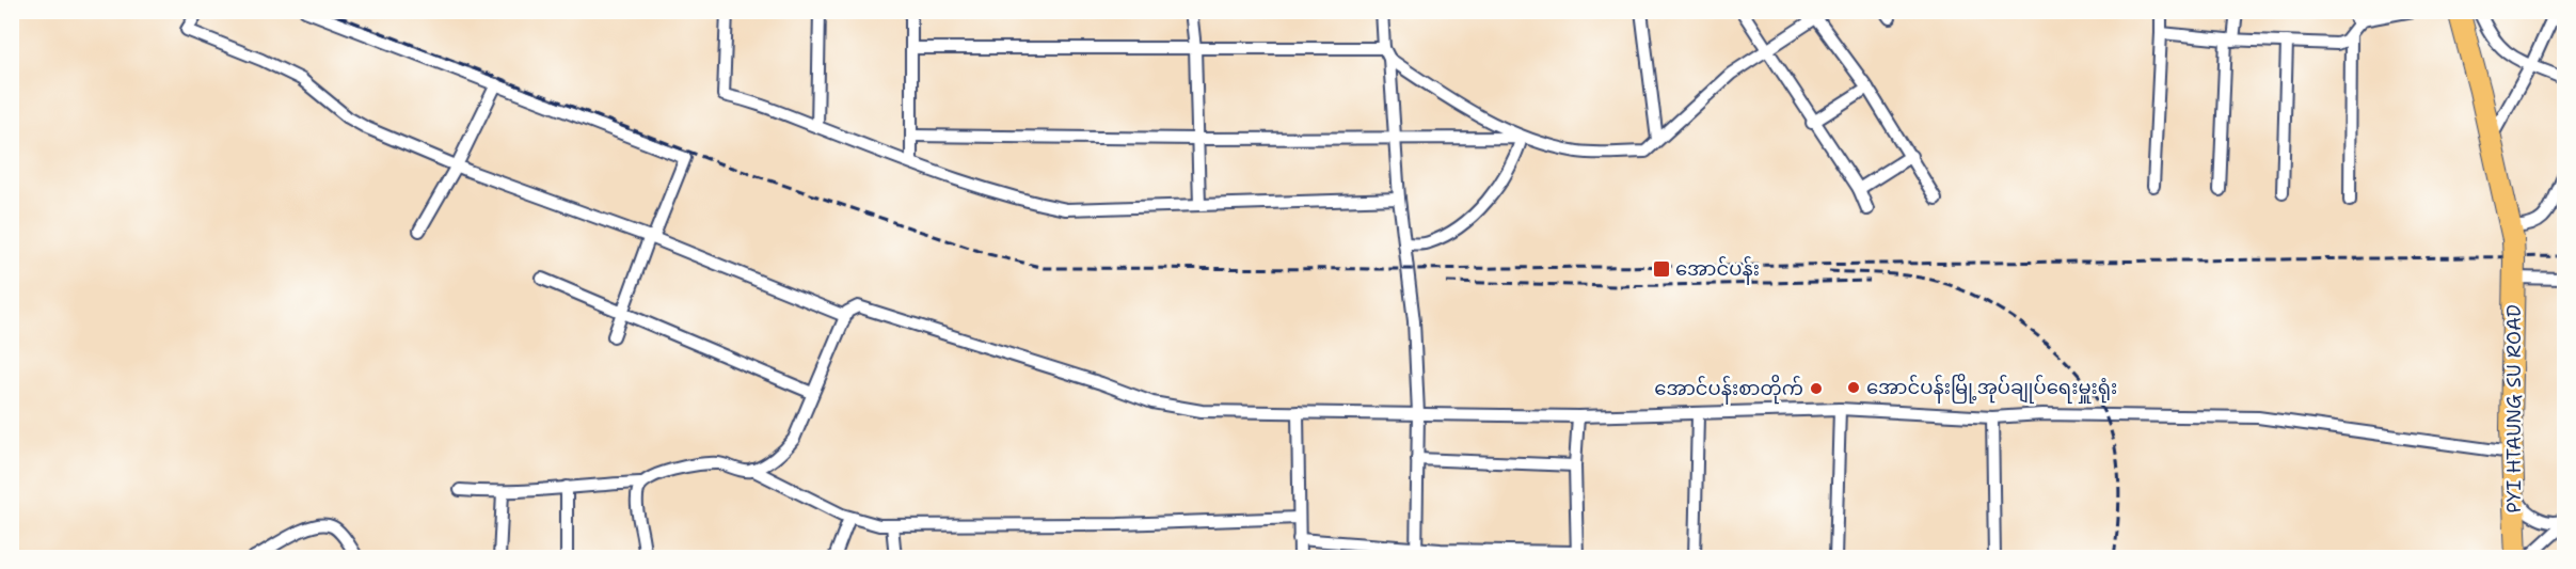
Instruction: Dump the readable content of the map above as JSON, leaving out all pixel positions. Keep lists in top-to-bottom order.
{
  "streets": {
    "highway": ["PYI HTAUNG SU ROAD"]
  },
  "places": {
    "transit": ["အောင်ပန်း"],
    "other": ["အောင်ပန်းမြို့အုပ်ချုပ်ရေးမှူးရုံး", "အောင်ပန်းစာတိုက်"]
  }
}
